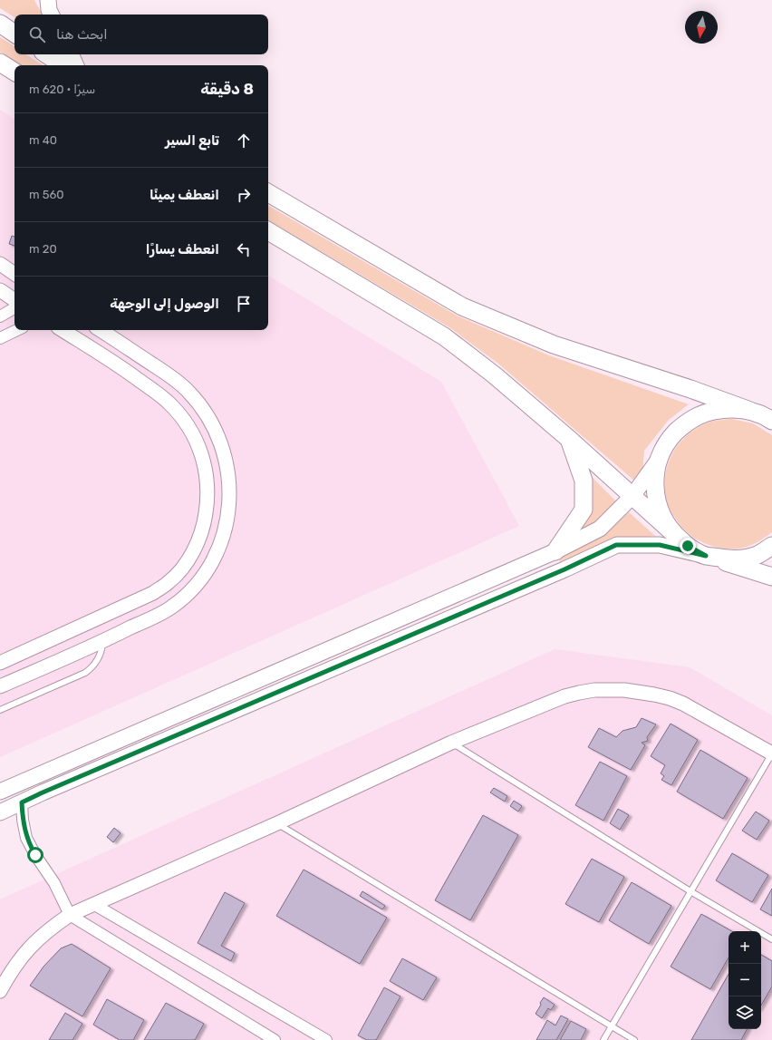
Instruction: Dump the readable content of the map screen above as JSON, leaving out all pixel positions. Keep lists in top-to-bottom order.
{
  "north": "bottom",
  "page": {
    "search": "ابحث هنا",
    "heading": ["8 دقيقة", "سيرًا · 620 m"],
    "list": [
      ["تابع السير", "40 m"],
      ["انعطف يمينًا", "560 m"],
      ["انعطف يسارًا", "20 m"],
      "الوصول إلى الوجهة"
    ],
    "map_buttons": ["+", "−"]
  }
}
